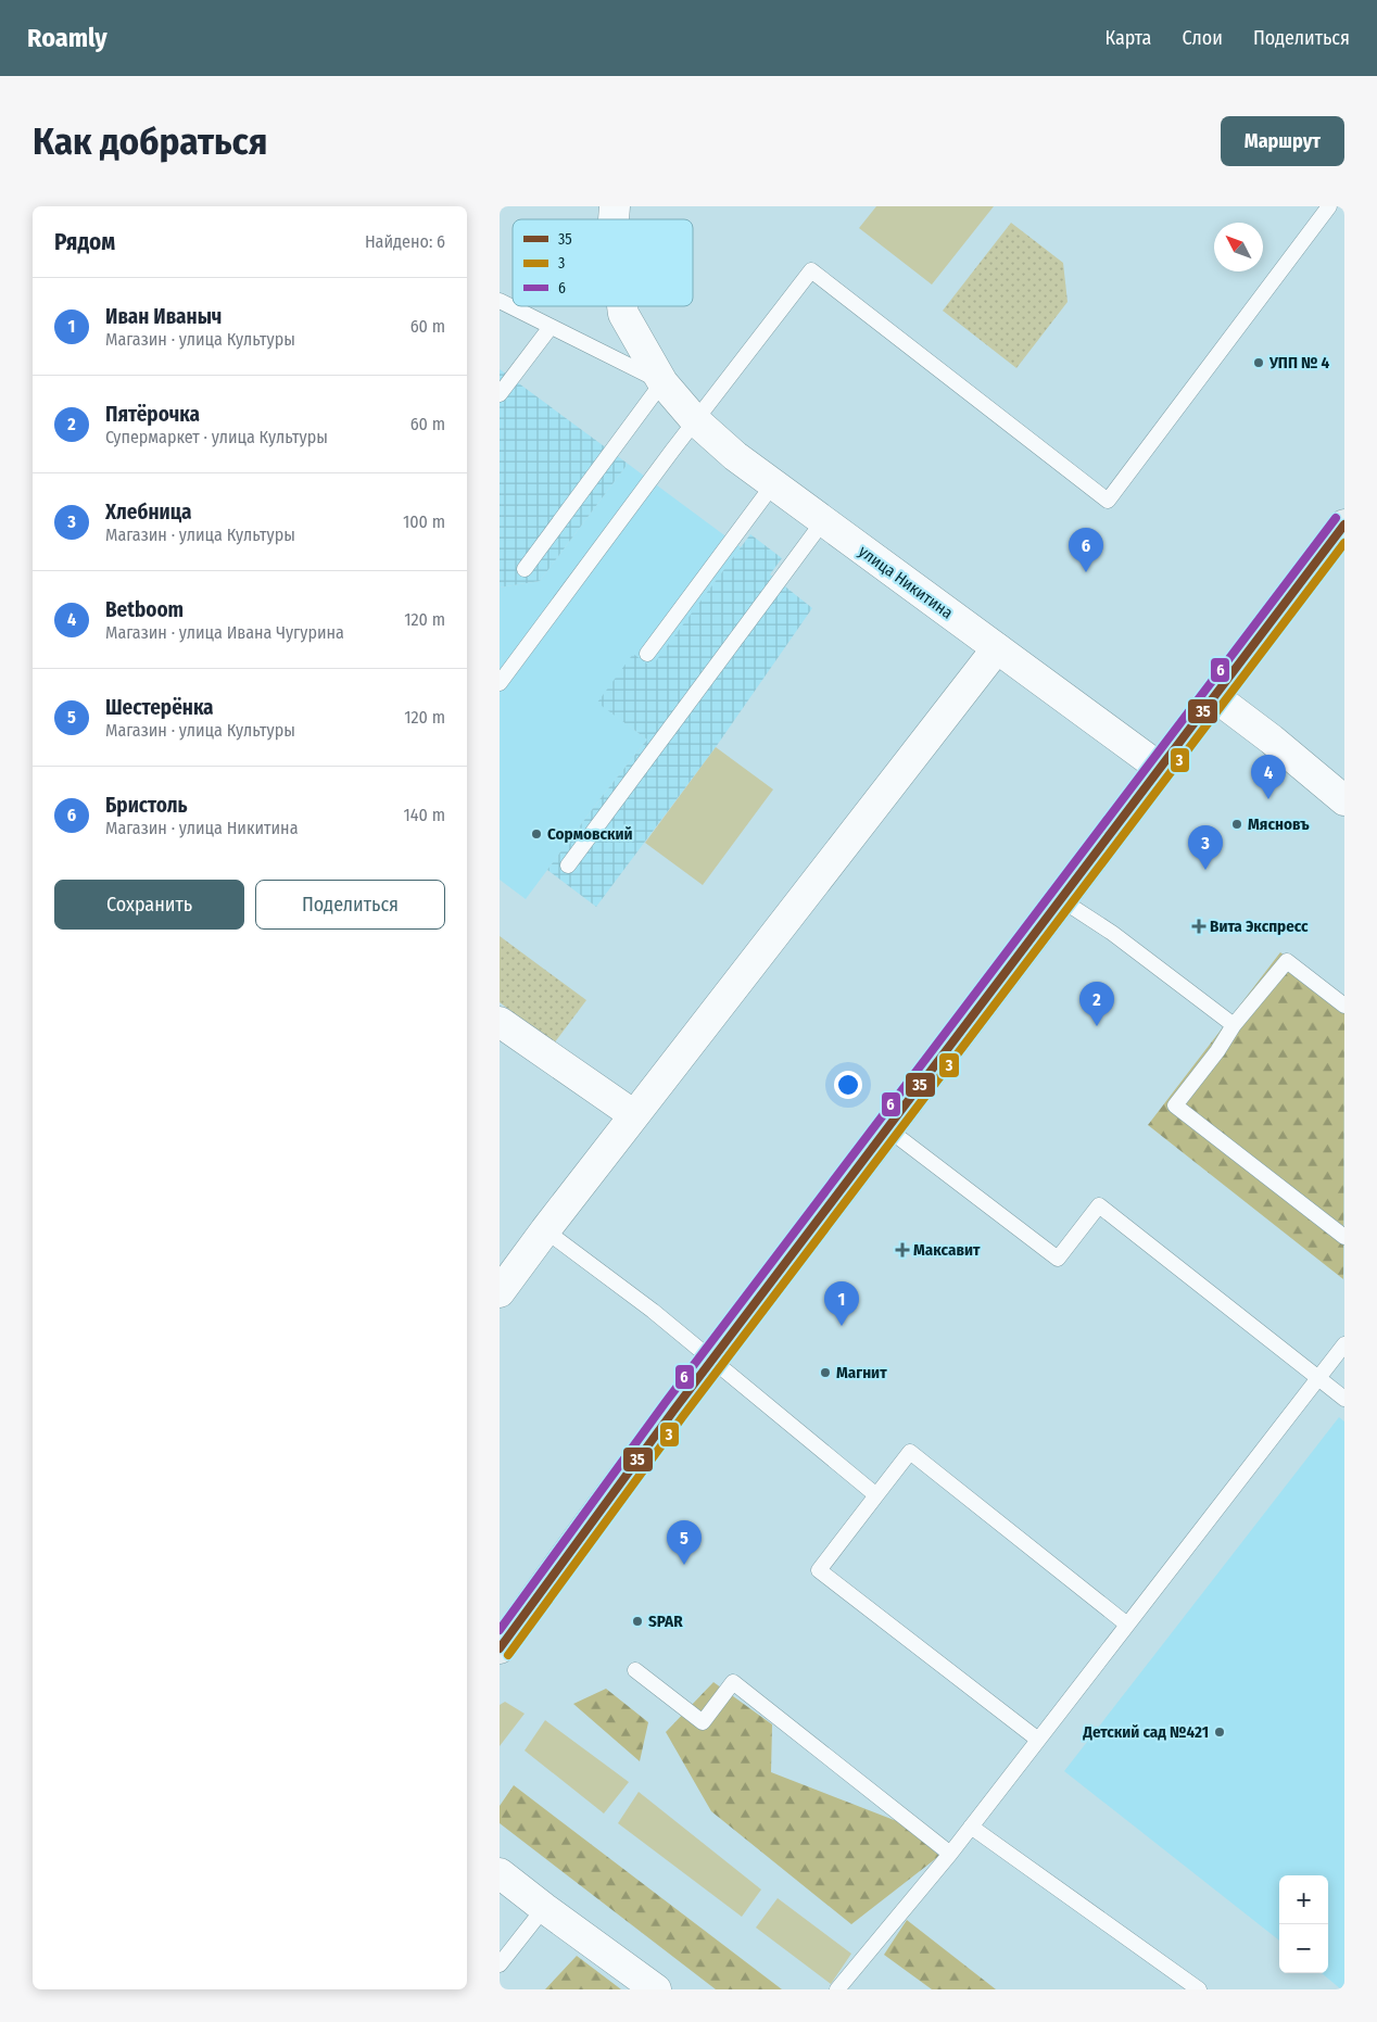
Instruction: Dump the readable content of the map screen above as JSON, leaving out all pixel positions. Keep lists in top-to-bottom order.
{
  "streets": {
    "street": ["улица Никитина"]
  },
  "places": {
    "other": [
      "УПП № 4",
      "Мясновъ",
      "Сормовский",
      "Магнит",
      "SPAR",
      "Детский сад №421"
    ],
    "health": ["Вита Экспресс", "Максавит"]
  },
  "lines": ["transit line 6", "transit line 35", "transit line 3"],
  "legend": ["35", "3", "6"],
  "north": "top left",
  "page": {
    "header": "Roamly",
    "nav": ["Карта", "Слои", "Поделиться"],
    "buttons": [
      "Маршрут",
      ["Сохранить", "Поделиться"]
    ],
    "title": "Как добраться",
    "heading": ["Рядом", "Найдено: 6"],
    "list": [
      {
        "mark": "1",
        "name": "Иван Иваныч",
        "note": "Магазин · улица Культуры",
        "value": "60 m"
      },
      {
        "mark": "2",
        "name": "Пятёрочка",
        "note": "Супермаркет · улица Культуры",
        "value": "60 m"
      },
      {
        "mark": "3",
        "name": "Хлебница",
        "note": "Магазин · улица Культуры",
        "value": "100 m"
      },
      {
        "mark": "4",
        "name": "Betboom",
        "note": "Магазин · улица Ивана Чугурина",
        "value": "120 m"
      },
      {
        "mark": "5",
        "name": "Шестерёнка",
        "note": "Магазин · улица Культуры",
        "value": "120 m"
      },
      {
        "mark": "6",
        "name": "Бристоль",
        "note": "Магазин · улица Никитина",
        "value": "140 m"
      }
    ],
    "pins": [
      "6",
      "4",
      "3",
      "2",
      "1",
      "5"
    ],
    "map_buttons": ["+", "−"]
  }
}
